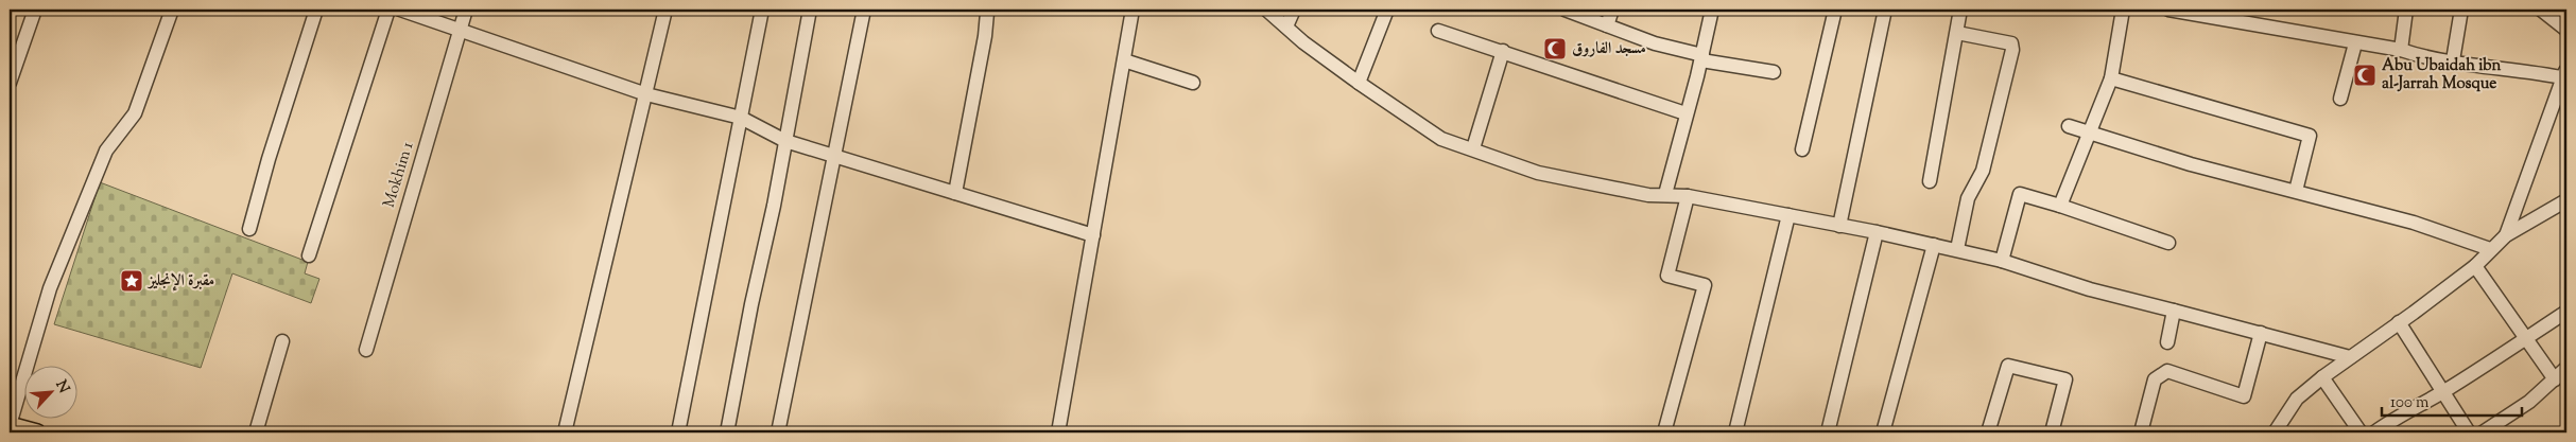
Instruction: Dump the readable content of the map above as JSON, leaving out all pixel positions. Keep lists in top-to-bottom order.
{
  "streets": {
    "street": ["Mokhim 1"]
  },
  "places": {
    "mosque": ["مسجد الفاروق", "Abu Ubaidah ibn al-Jarrah Mosque"],
    "place": ["مقبرة الإنجليز"]
  },
  "scale_bar": "100 m",
  "north": "top right"
}
